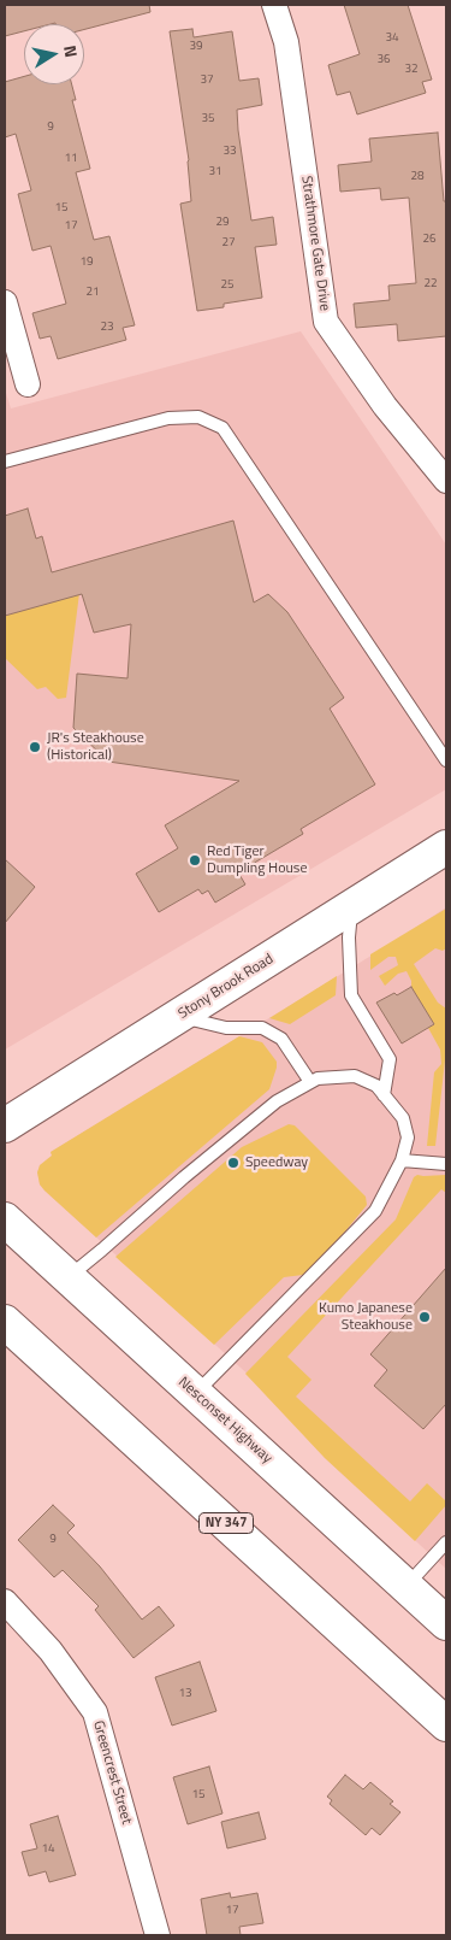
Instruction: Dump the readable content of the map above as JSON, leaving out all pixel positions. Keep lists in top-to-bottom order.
{
  "streets": {
    "main road": ["Stony Brook Road", "Nesconset Highway", "NY 347"],
    "street": ["Strathmore Gate Drive", "Greencrest Street"]
  },
  "places": [
    "JR's Steakhouse (Historical)",
    "Red Tiger Dumpling House",
    "Speedway",
    "Kumo Japanese Steakhouse"
  ],
  "house_numbers": [
    "34",
    "39",
    "36",
    "32",
    "37",
    "35",
    "9",
    "33",
    "11",
    "31",
    "28",
    "15",
    "29",
    "17",
    "26",
    "27",
    "19",
    "22",
    "25",
    "21",
    "23",
    "9",
    "13",
    "15",
    "14",
    "17"
  ],
  "north": "right"
}
